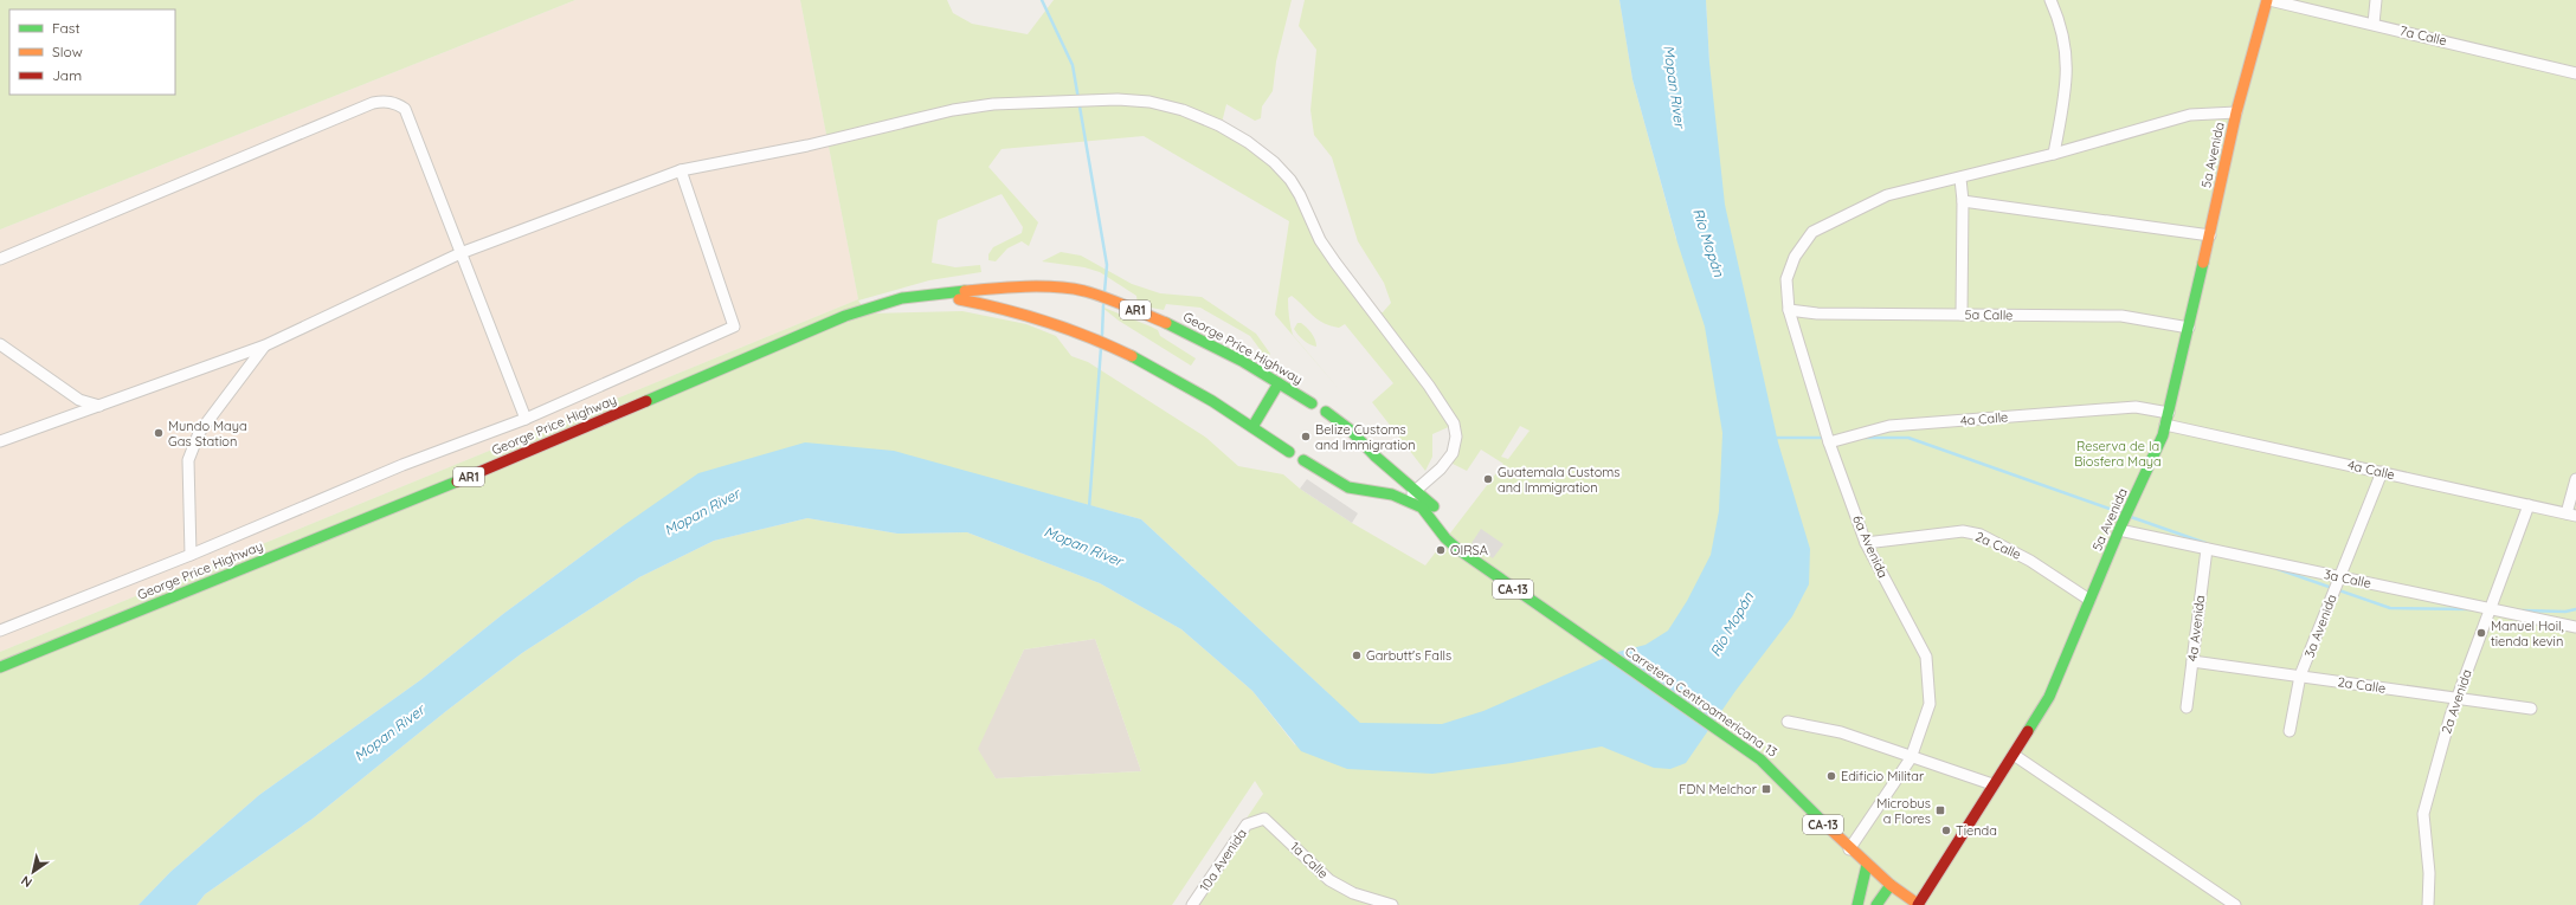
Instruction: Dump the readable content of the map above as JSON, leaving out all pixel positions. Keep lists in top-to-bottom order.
{
  "streets": {
    "main road": [
      "5a Avenida",
      "AR1",
      "George Price Highway",
      "CA-13",
      "Carretera Centroamericana 13"
    ],
    "street": [
      "7a Calle",
      "5a Calle",
      "4a Calle",
      "2a Calle",
      "6a Avenida",
      "3a Calle",
      "3a Avenida",
      "4a Avenida",
      "2a Avenida",
      "10a Avenida",
      "1a Calle"
    ]
  },
  "crossings": [
    ["7a Calle", "5a Avenida"],
    ["5a Avenida", "5a Calle"],
    ["5a Avenida", "4a Calle"],
    ["5a Avenida", "2a Calle"],
    ["5a Avenida", "3a Calle"],
    ["5a Avenida", "Carretera Centroamericana 13"],
    ["5a Calle", "6a Avenida"],
    ["4a Calle", "6a Avenida"],
    ["4a Calle", "3a Avenida"],
    ["4a Calle", "2a Avenida"],
    ["2a Calle", "6a Avenida"],
    ["2a Calle", "3a Avenida"],
    ["2a Calle", "4a Avenida"],
    ["2a Calle", "2a Avenida"],
    ["6a Avenida", "Carretera Centroamericana 13"],
    ["3a Calle", "3a Avenida"],
    ["3a Calle", "4a Avenida"],
    ["3a Calle", "2a Avenida"],
    ["10a Avenida", "1a Calle"]
  ],
  "water": ["Mopan River", "Río Mopán"],
  "parks": ["Reserva de la Biosfera Maya"],
  "places": {
    "other": [
      "Mundo Maya Gas Station",
      "Belize Customs and Immigration",
      "Guatemala Customs and Immigration",
      "OIRSA",
      "Manuel Hoil, tienda kevin",
      "Garbutt's Falls",
      "Edificio Militar",
      "Tienda"
    ],
    "transit": ["FDN Melchor", "Microbus a Flores"]
  },
  "legend": ["Fast", "Slow", "Jam"],
  "north": "bottom left"
}
